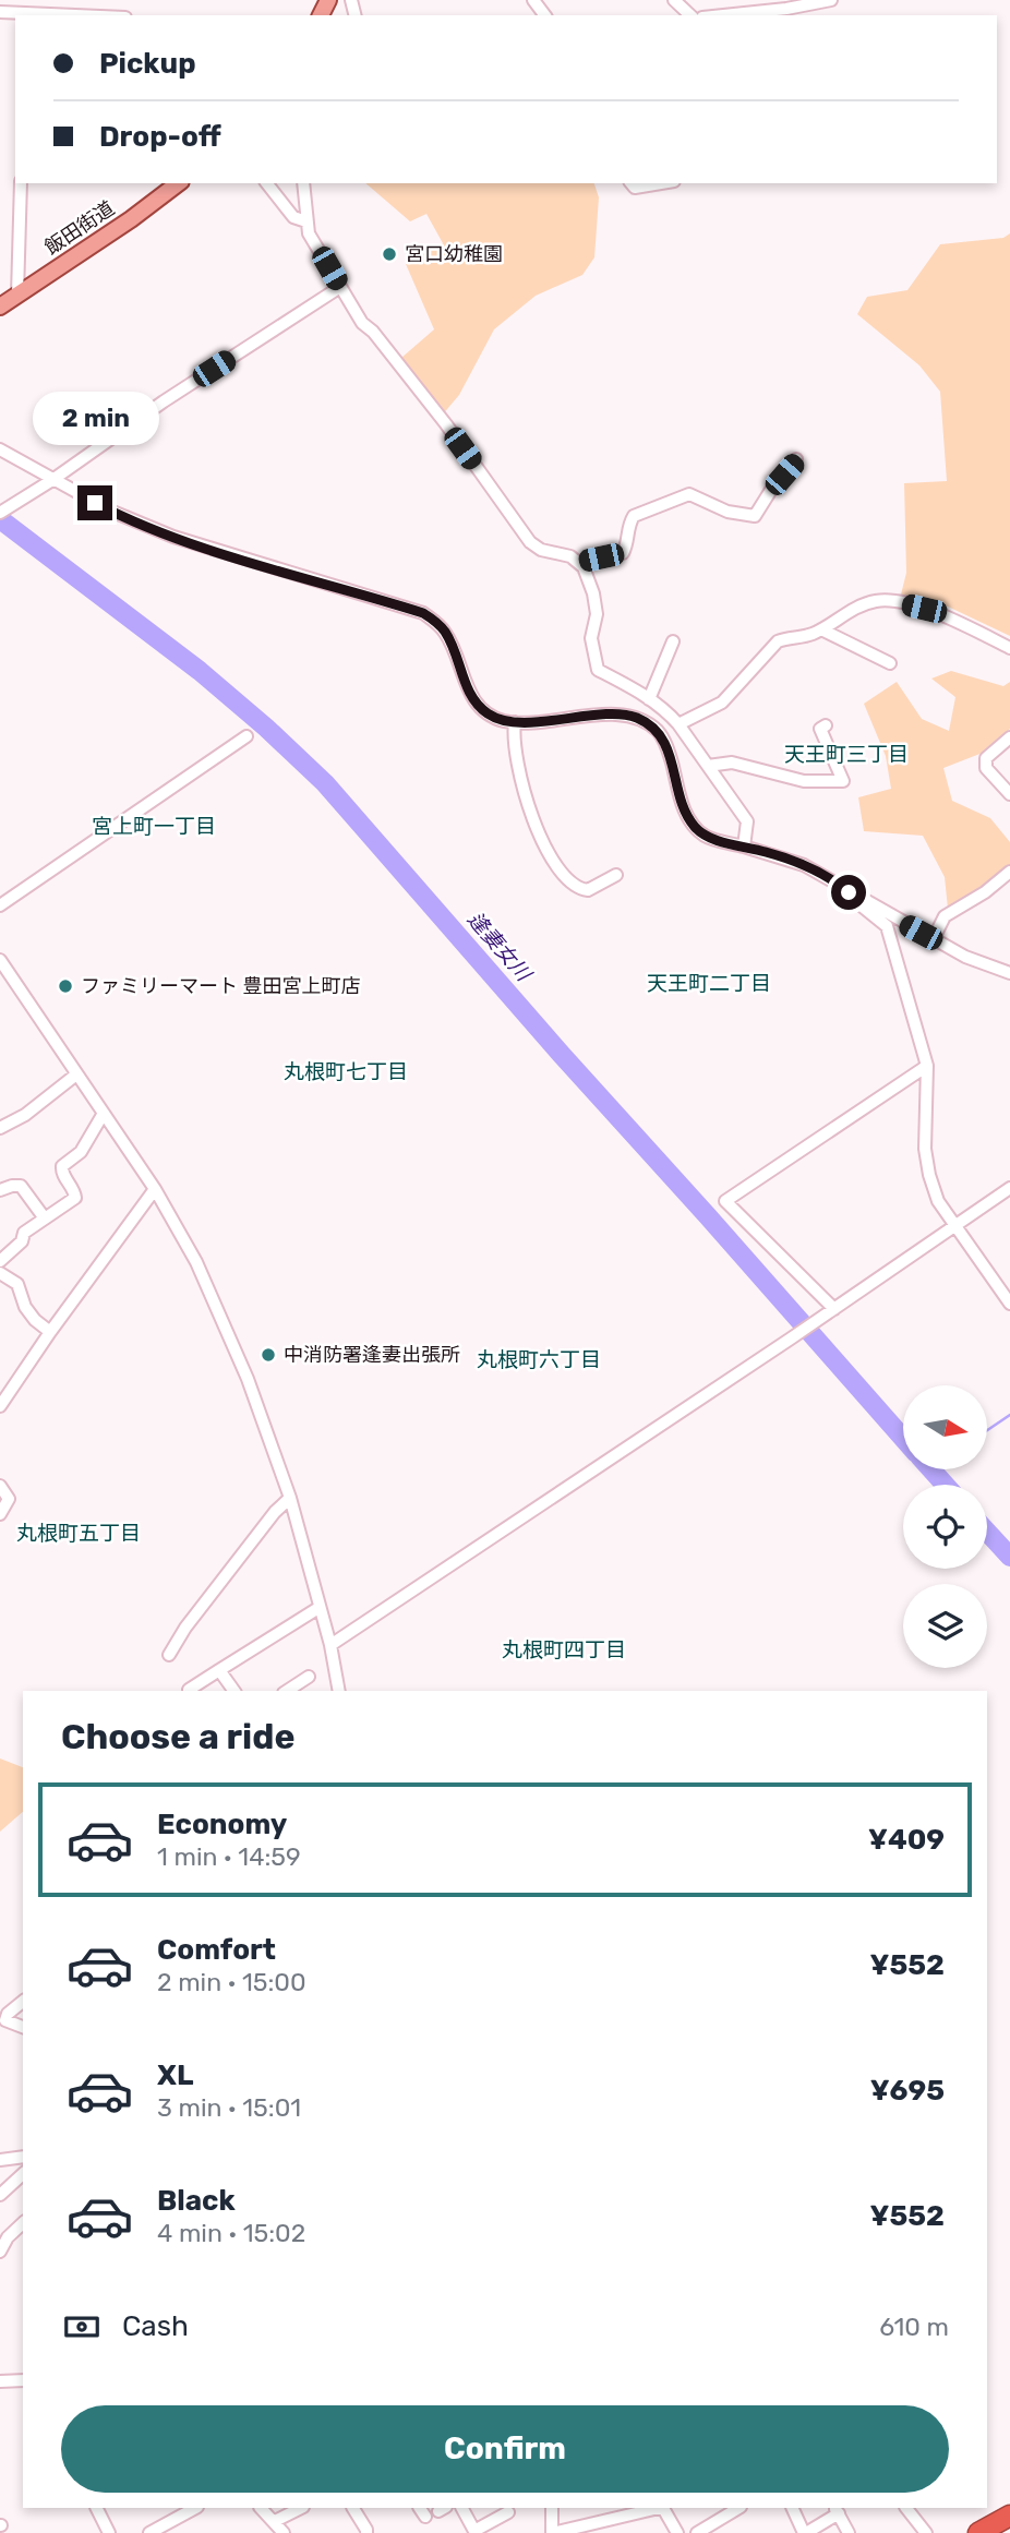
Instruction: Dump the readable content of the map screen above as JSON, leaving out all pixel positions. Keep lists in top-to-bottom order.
{
  "streets": {
    "main road": ["飯田街道"]
  },
  "districts": [
    "天王町三丁目",
    "宮上町一丁目",
    "天王町二丁目",
    "丸根町七丁目",
    "丸根町六丁目",
    "丸根町五丁目",
    "丸根町四丁目"
  ],
  "water": ["逢妻女川"],
  "places": ["宮口幼稚園", "ファミリーマート 豊田宮上町店", "中消防署逢妻出張所"],
  "north": "right",
  "page": {
    "banner": ["Pickup", "Drop-off"],
    "bubble": "2 min",
    "heading": "Choose a ride",
    "list": [
      {
        "name": "Economy",
        "note": "1 min · 14:59",
        "value": "¥409"
      },
      {
        "name": "Comfort",
        "note": "2 min · 15:00",
        "value": "¥552"
      },
      {
        "name": "XL",
        "note": "3 min · 15:01",
        "value": "¥695"
      },
      {
        "name": "Black",
        "note": "4 min · 15:02",
        "value": "¥552"
      }
    ],
    "pay": ["Cash", "610 m"],
    "buttons": "Confirm"
  }
}
